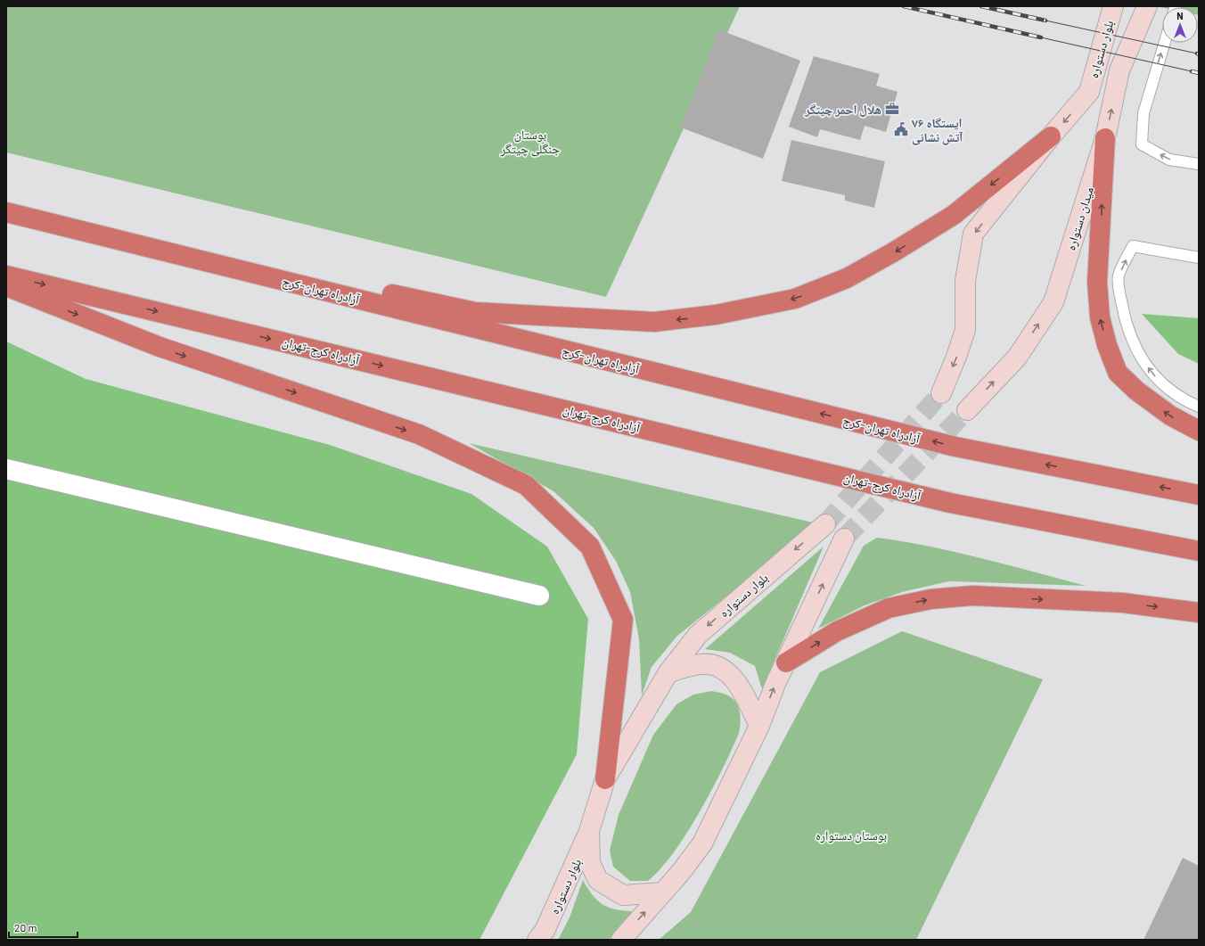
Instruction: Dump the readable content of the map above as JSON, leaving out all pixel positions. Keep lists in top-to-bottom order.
{
  "streets": {
    "highway": ["آزادراه تهران-کرج", "آزادراه کرج-تهران"],
    "main road": ["بلوار دستواره", "میدان دستواره"]
  },
  "crossings": [
    ["بلوار دستواره", "میدان دستواره"]
  ],
  "parks": ["بوستان جنگلی چیتگر", "بوستان دستواره"],
  "places": {
    "office": ["هلال احمر چیتگر"],
    "public building": ["ایستگاه ۷۶ آتش نشانی"]
  },
  "scale_bar": "20 m",
  "north": "top"
}
